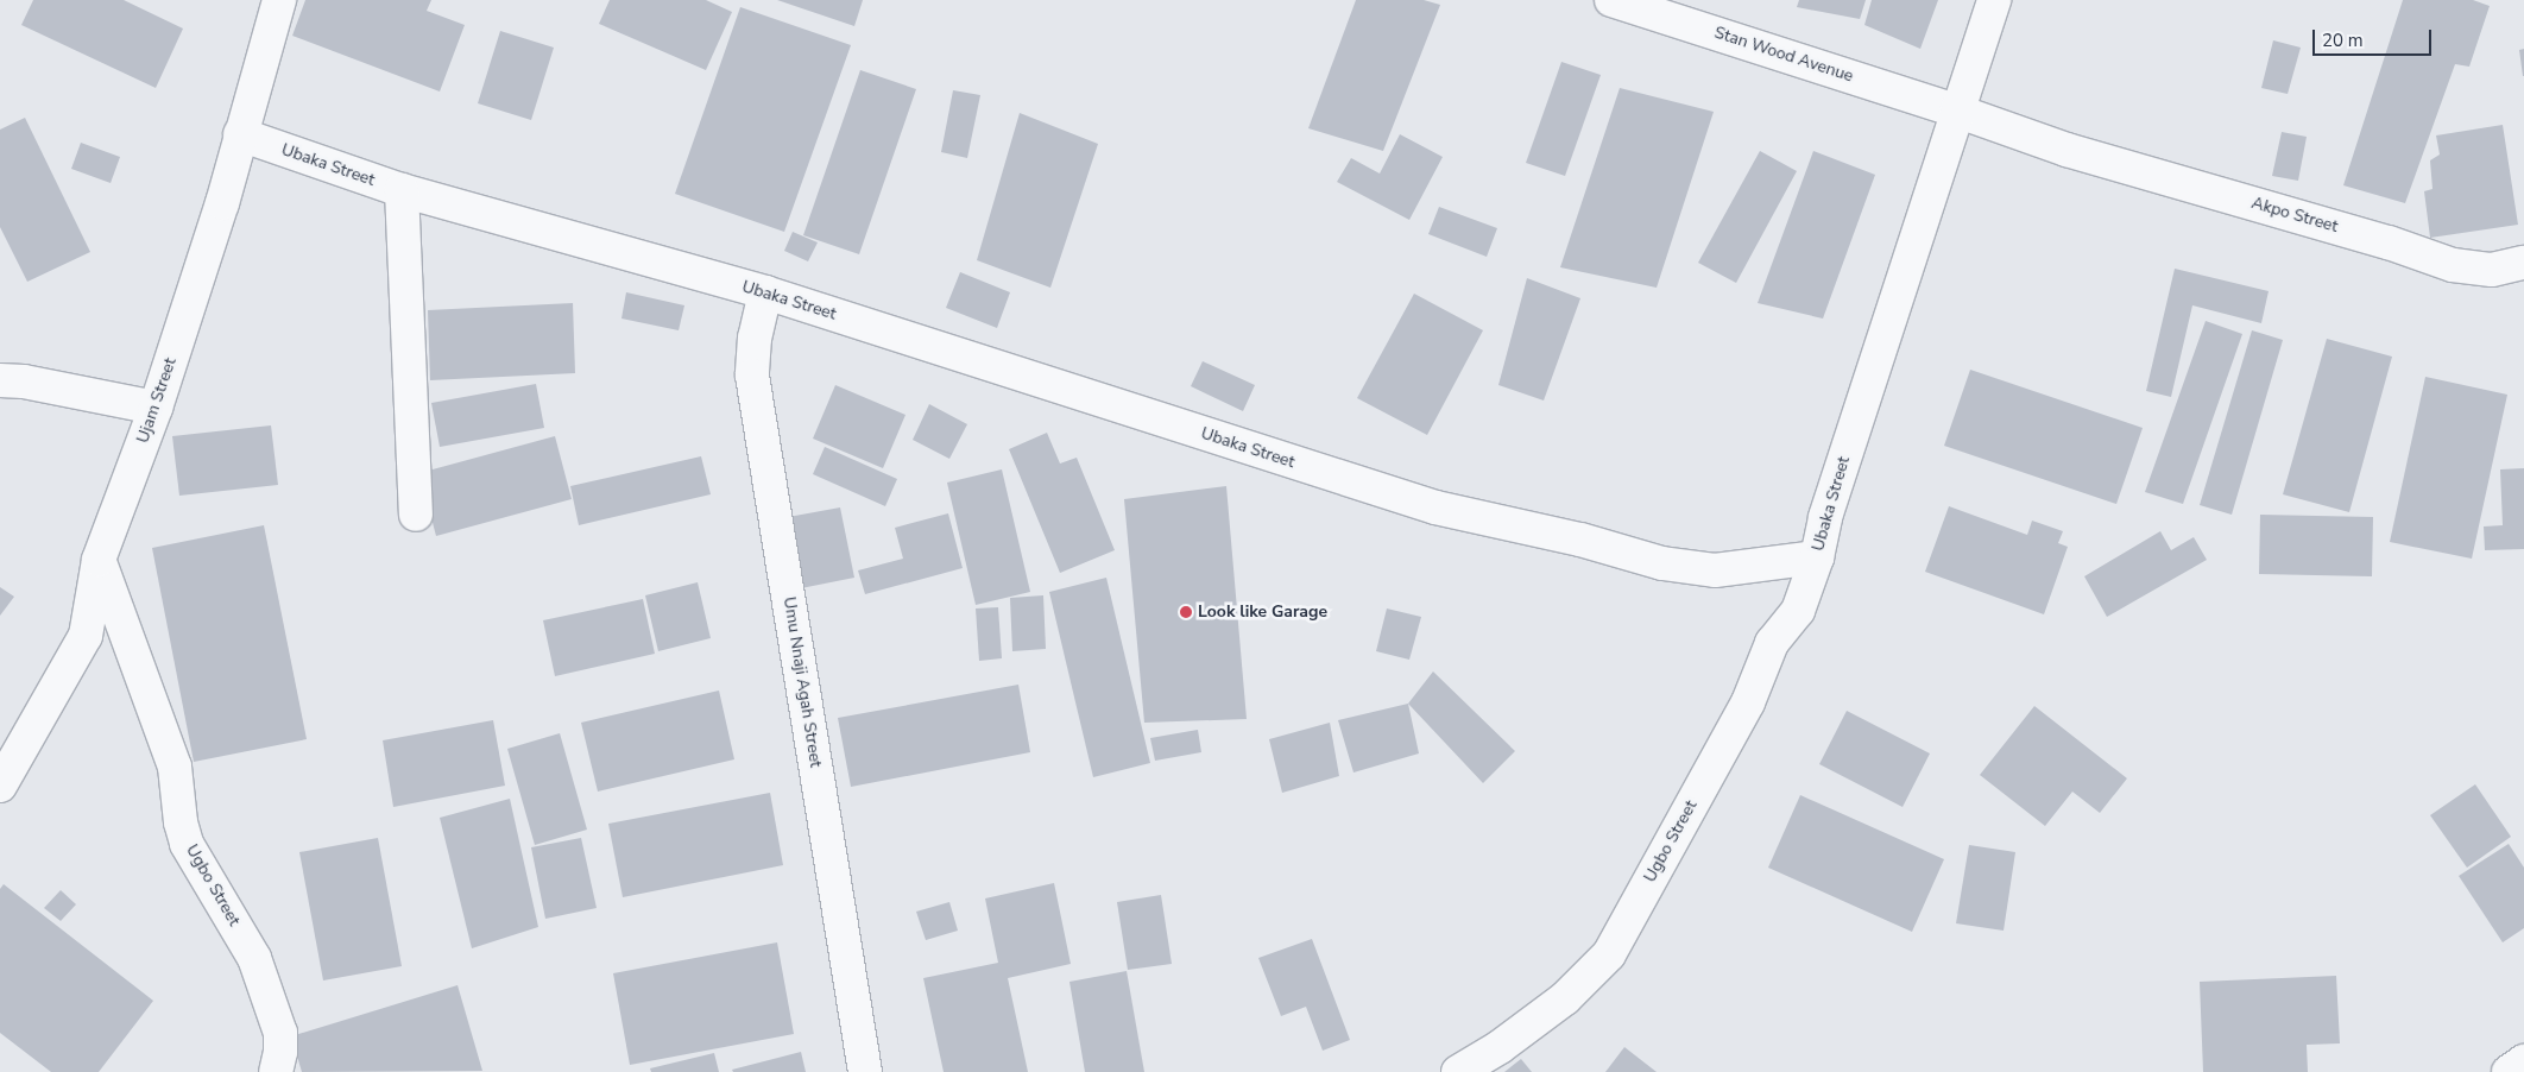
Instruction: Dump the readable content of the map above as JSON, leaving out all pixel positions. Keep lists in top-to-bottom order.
{
  "streets": {
    "street": [
      "Stan Wood Avenue",
      "Ubaka Street",
      "Akpo Street",
      "Ujam Street",
      "Umu Nnaji Agah Street",
      "Ugbo Street"
    ]
  },
  "crossings": [
    ["Stan Wood Avenue", "Ubaka Street"],
    ["Stan Wood Avenue", "Akpo Street"],
    ["Ubaka Street", "Ujam Street"],
    ["Ubaka Street", "Umu Nnaji Agah Street"],
    ["Ubaka Street", "Ugbo Street"],
    ["Ujam Street", "Ugbo Street"]
  ],
  "places": ["Look like Garage"],
  "scale_bar": "20 m"
}
